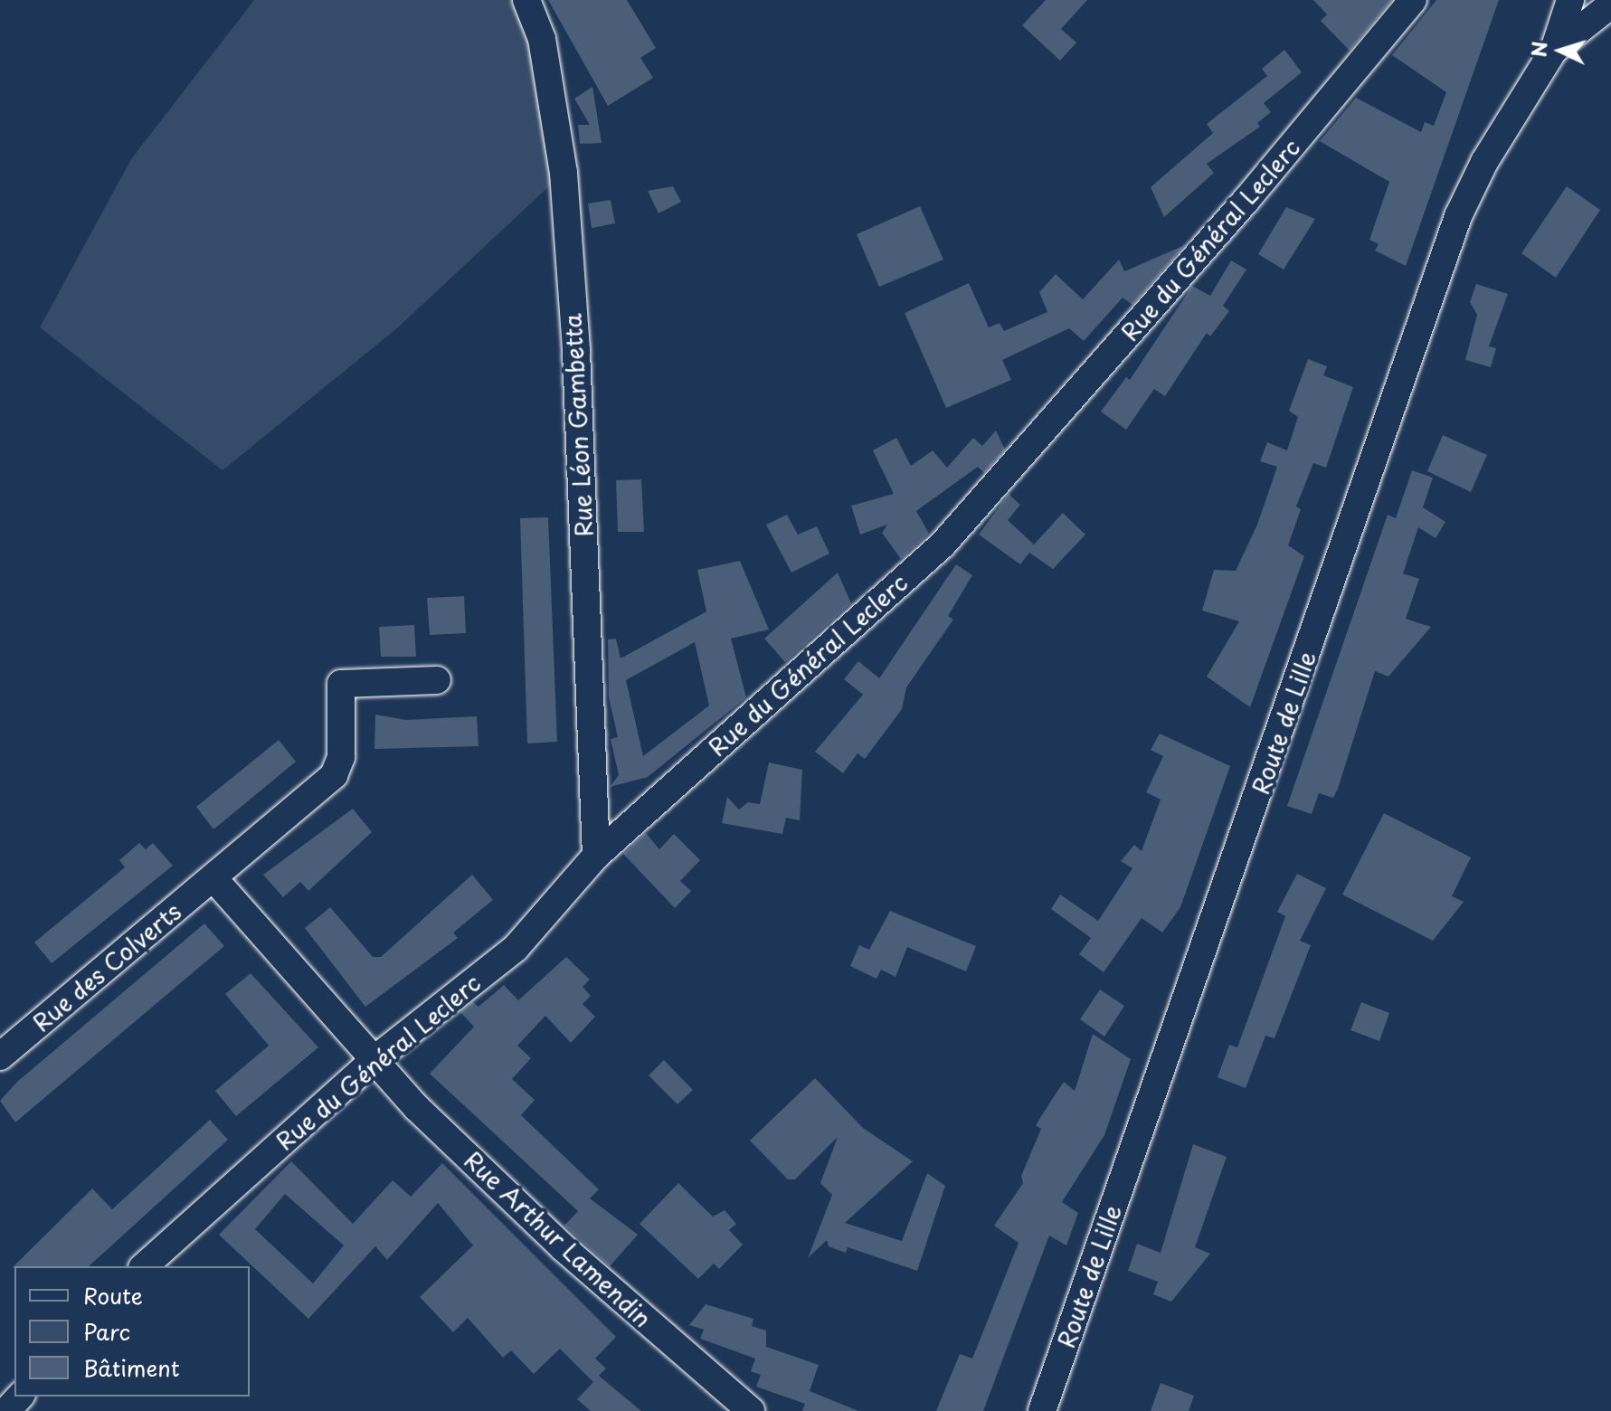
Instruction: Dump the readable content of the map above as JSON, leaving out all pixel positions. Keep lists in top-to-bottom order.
{
  "streets": {
    "street": [
      "Rue du Général Leclerc",
      "Rue Léon Gambetta",
      "Route de Lille",
      "Rue des Colverts",
      "Rue Arthur Lamendin"
    ]
  },
  "crossings": [
    ["Rue du Général Leclerc", "Rue Léon Gambetta"],
    ["Rue du Général Leclerc", "Rue Arthur Lamendin"],
    ["Rue des Colverts", "Rue Arthur Lamendin"]
  ],
  "legend": ["Route", "Parc", "Bâtiment"],
  "north": "left"
}
